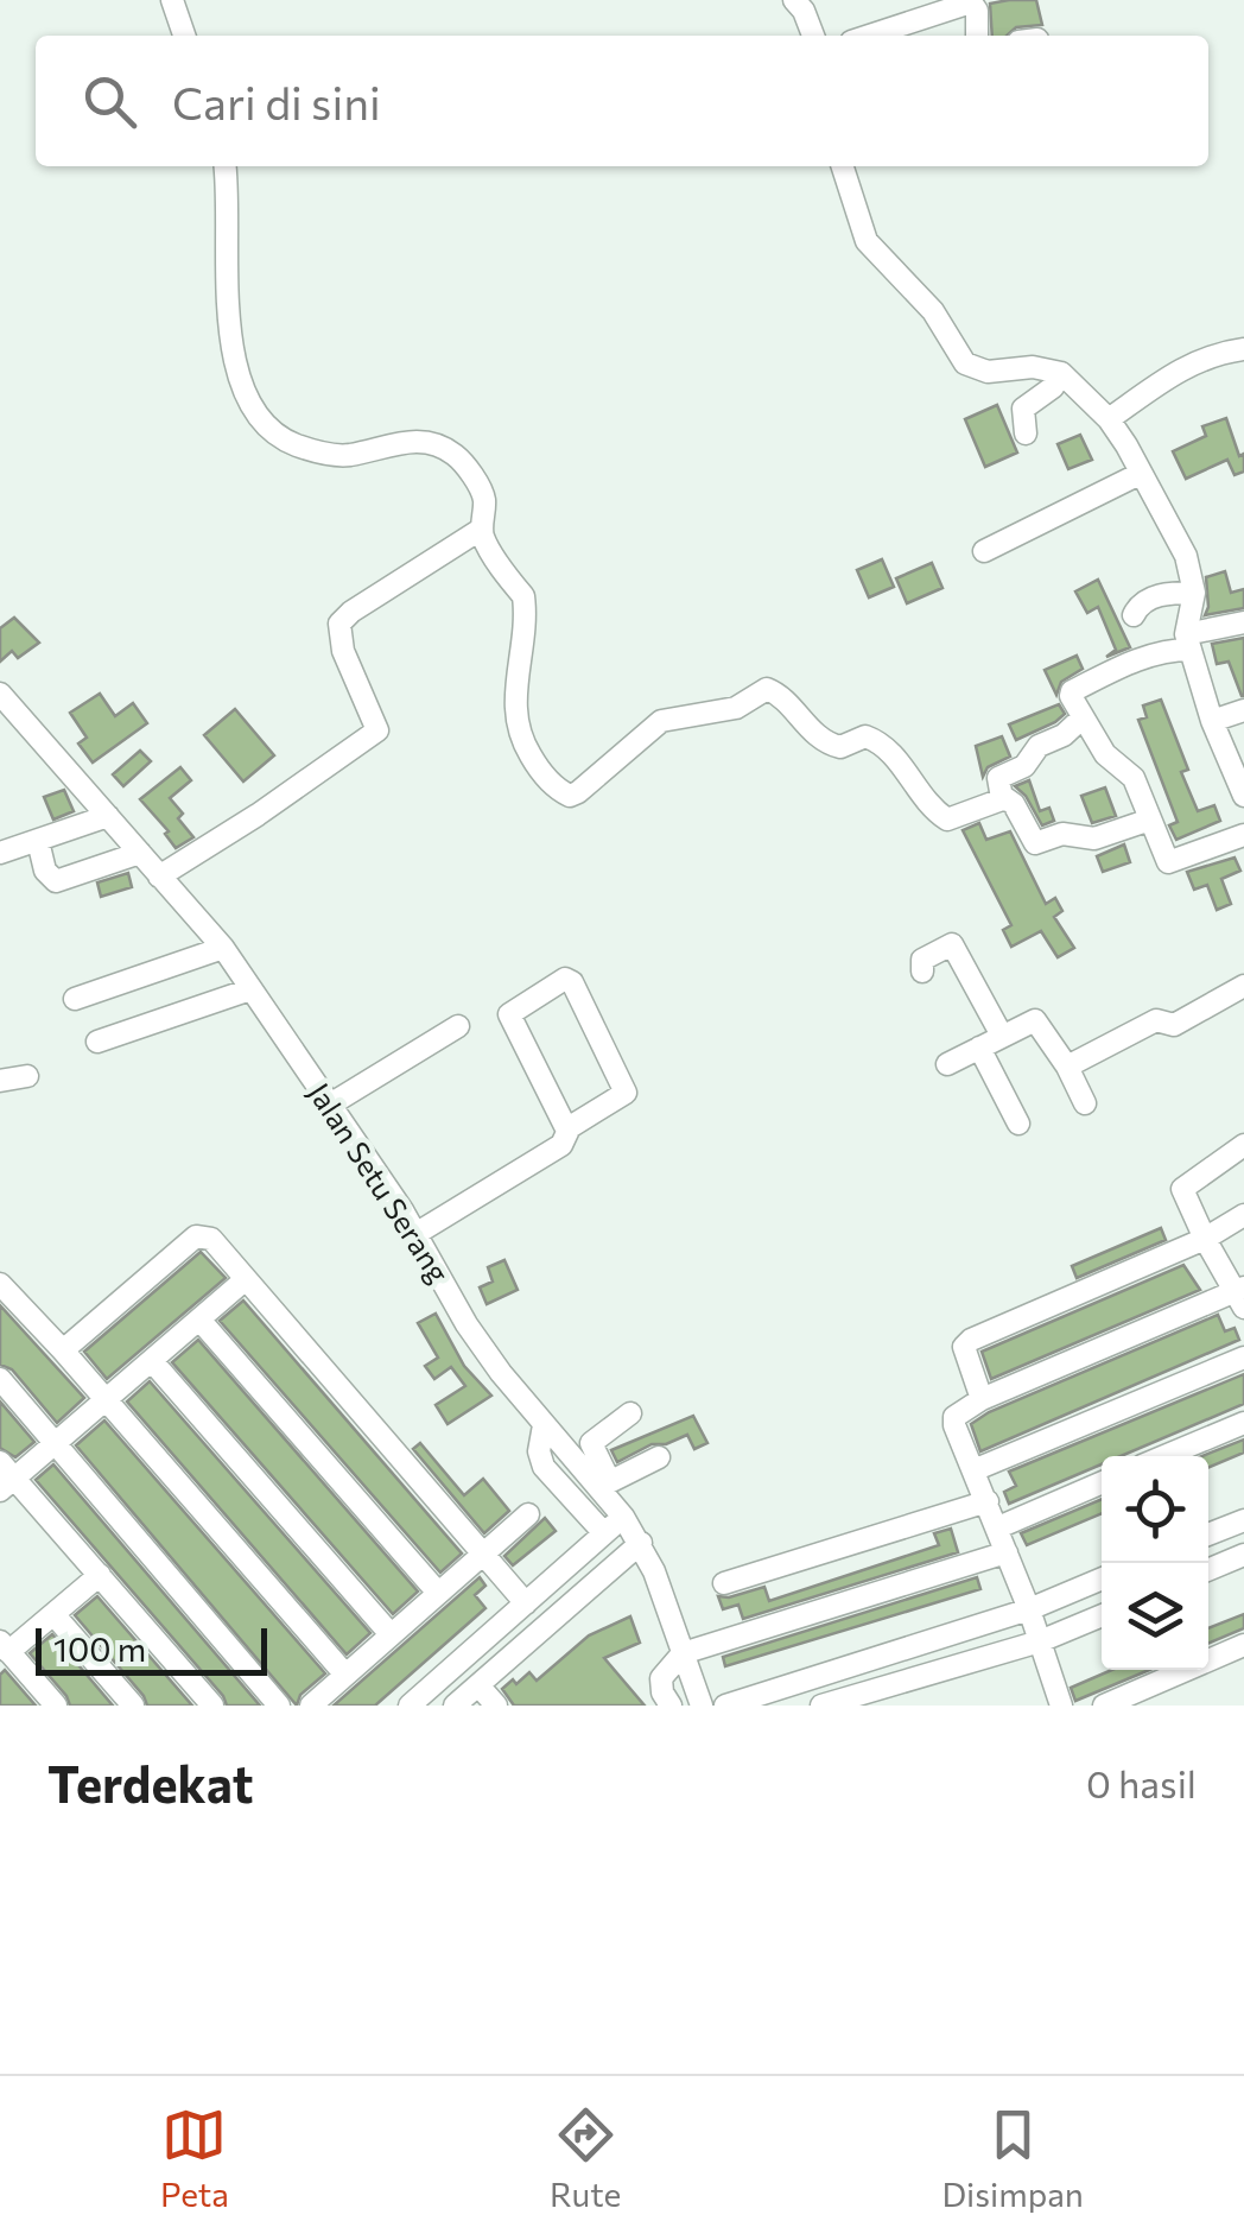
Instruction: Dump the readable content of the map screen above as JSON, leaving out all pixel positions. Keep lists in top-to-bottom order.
{
  "streets": {
    "street": ["Jalan Setu Serang"]
  },
  "scale_bar": "100 m",
  "page": {
    "search": "Cari di sini",
    "scale": "100 m",
    "heading": ["Terdekat", "0 hasil"],
    "nav": ["Peta", "Rute", "Disimpan"]
  }
}
